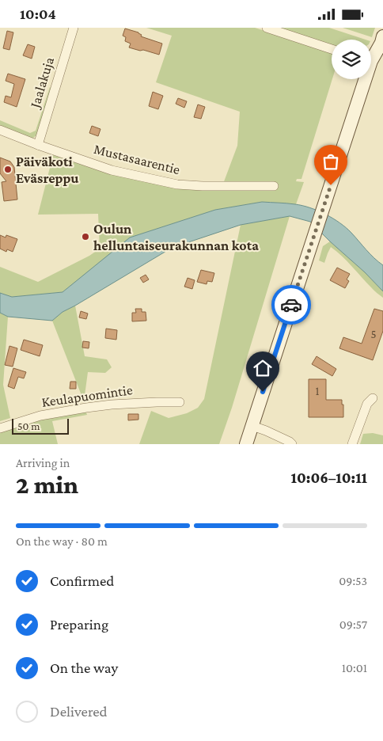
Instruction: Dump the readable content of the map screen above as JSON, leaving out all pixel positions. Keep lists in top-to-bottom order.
{
  "streets": {
    "street": ["Jaalakuja", "Mustasaarentie", "Keulapuomintie"]
  },
  "crossings": [
    ["Jaalakuja", "Mustasaarentie"]
  ],
  "places": ["Päiväkoti Eväsreppu", "Oulun helluntaiseurakunnan kota"],
  "house_numbers": ["5", "1"],
  "scale_bar": "50 m",
  "page": {
    "status": "10:04",
    "scale": "50 m",
    "heading": ["2 min", "Arriving in", "10:06–10:11"],
    "bar": "On the way · 80 m",
    "list": [
      ["Confirmed", "09:53"],
      ["Preparing", "09:57"],
      ["On the way", "10:01"],
      "Delivered"
    ]
  }
}
